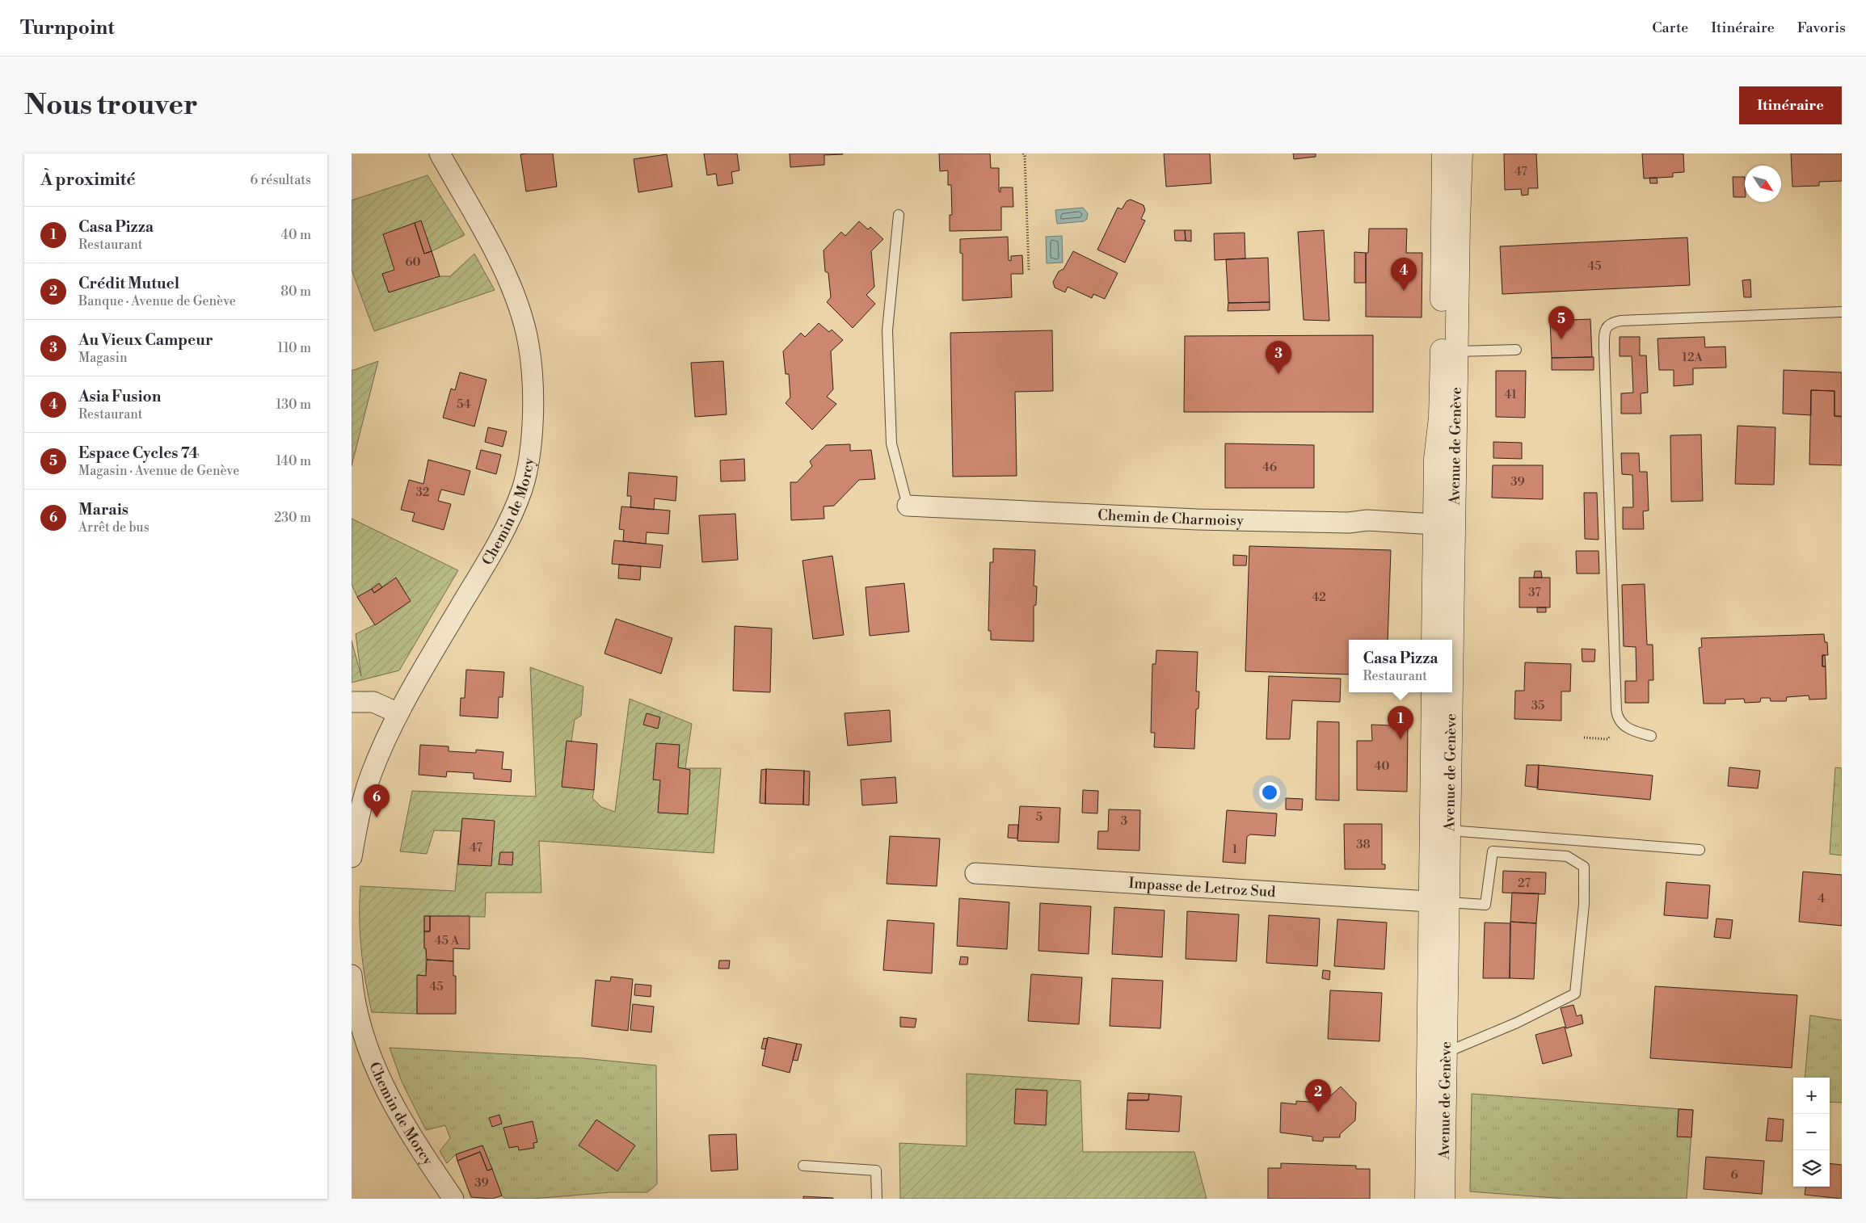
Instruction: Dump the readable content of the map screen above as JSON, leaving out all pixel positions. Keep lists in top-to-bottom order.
{
  "streets": {
    "main road": ["Avenue de Genève"],
    "street": ["Chemin de Morcy", "Chemin de Charmoisy", "Impasse de Letroz Sud"]
  },
  "crossings": [
    ["Avenue de Genève", "Chemin de Charmoisy"],
    ["Avenue de Genève", "Impasse de Letroz Sud"]
  ],
  "house_numbers": [
    "47",
    "60",
    "45",
    "12A",
    "41",
    "54",
    "46",
    "39",
    "32",
    "37",
    "42",
    "35",
    "40",
    "5",
    "3",
    "38",
    "47",
    "1",
    "27",
    "4",
    "45 A",
    "45",
    "6",
    "39"
  ],
  "north": "bottom right",
  "page": {
    "header": "Turnpoint",
    "nav": ["Carte", "Itinéraire", "Favoris"],
    "buttons": "Itinéraire",
    "title": "Nous trouver",
    "heading": ["À proximité", "6 résultats"],
    "list": [
      {
        "mark": "1",
        "name": "Casa Pizza",
        "note": "Restaurant",
        "value": "40 m"
      },
      {
        "mark": "2",
        "name": "Crédit Mutuel",
        "note": "Banque · Avenue de Genève",
        "value": "80 m"
      },
      {
        "mark": "3",
        "name": "Au Vieux Campeur",
        "note": "Magasin",
        "value": "110 m"
      },
      {
        "mark": "4",
        "name": "Asia Fusion",
        "note": "Restaurant",
        "value": "130 m"
      },
      {
        "mark": "5",
        "name": "Espace Cycles 74",
        "note": "Magasin · Avenue de Genève",
        "value": "140 m"
      },
      {
        "mark": "6",
        "name": "Marais",
        "note": "Arrêt de bus",
        "value": "230 m"
      }
    ],
    "pins": [
      "4",
      "5",
      "3",
      "1",
      "6",
      "2"
    ],
    "popup": ["Casa Pizza", "Restaurant"],
    "map_buttons": ["+", "−"]
  }
}
